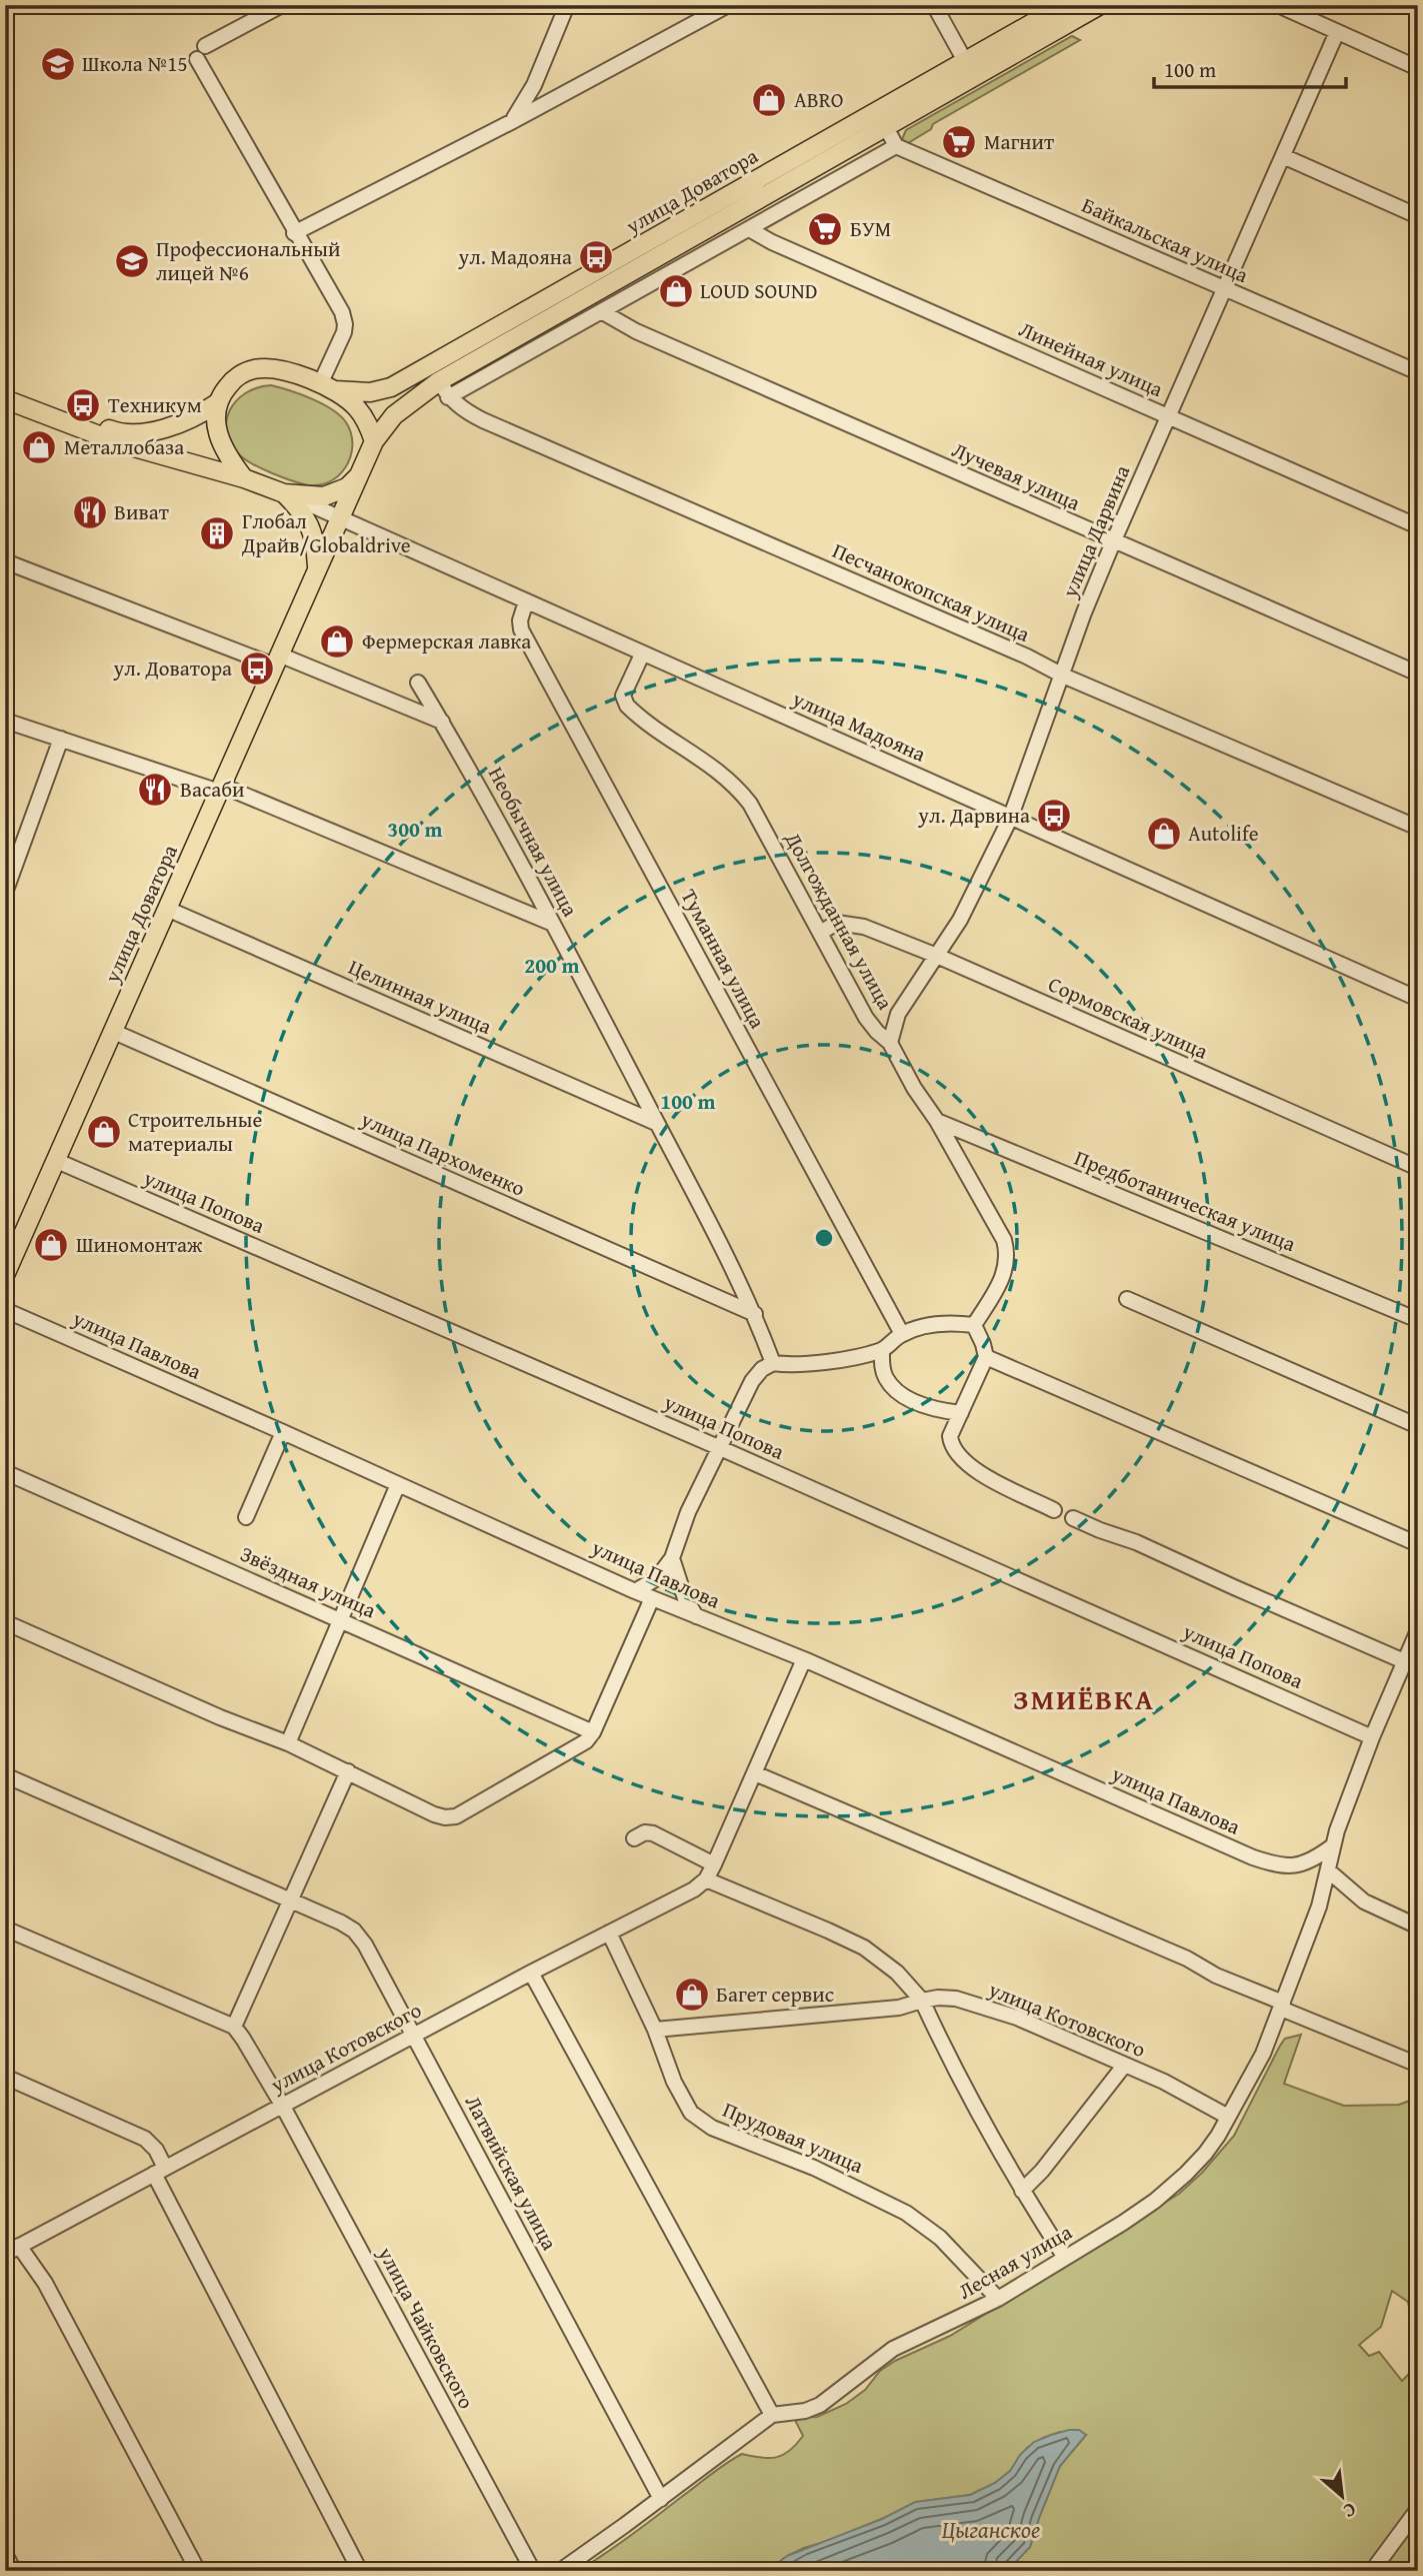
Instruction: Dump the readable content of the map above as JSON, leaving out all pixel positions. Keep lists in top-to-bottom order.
{
  "streets": {
    "main road": ["улица Доватора"],
    "street": [
      "Байкальская улица",
      "Линейная улица",
      "Лучевая улица",
      "улица Дарвина",
      "Песчанокопская улица",
      "улица Мадояна",
      "Необычная улица",
      "Долгожданная улица",
      "Туманная улица",
      "Целинная улица",
      "Сормовская улица",
      "улица Пархоменко",
      "Предботаническая улица",
      "улица Попова",
      "улица Павлова",
      "Звёздная улица",
      "улица Котовского",
      "Прудовая улица",
      "Латвийская улица",
      "Лесная улица",
      "улица Чайковского"
    ]
  },
  "crossings": [
    ["улица Доватора", "Песчанокопская улица"],
    ["улица Доватора", "улица Мадояна"],
    ["улица Доватора", "Целинная улица"],
    ["улица Доватора", "улица Пархоменко"],
    ["улица Доватора", "улица Попова"],
    ["Байкальская улица", "улица Дарвина"],
    ["Линейная улица", "улица Дарвина"],
    ["Лучевая улица", "улица Дарвина"],
    ["улица Дарвина", "Песчанокопская улица"],
    ["улица Дарвина", "улица Мадояна"],
    ["улица Дарвина", "Долгожданная улица"],
    ["улица Дарвина", "Сормовская улица"],
    ["улица Мадояна", "Долгожданная улица"],
    ["улица Мадояна", "Туманная улица"],
    ["Необычная улица", "Целинная улица"],
    ["Необычная улица", "улица Пархоменко"],
    ["Долгожданная улица", "Туманная улица"],
    ["Долгожданная улица", "Сормовская улица"],
    ["Долгожданная улица", "Предботаническая улица"],
    ["улица Попова", "Лесная улица"],
    ["улица Павлова", "улица Котовского"],
    ["улица Павлова", "Лесная улица"],
    ["улица Котовского", "Прудовая улица"],
    ["улица Котовского", "Латвийская улица"],
    ["улица Котовского", "Лесная улица"],
    ["улица Котовского", "улица Чайковского"],
    ["Прудовая улица", "Лесная улица"],
    ["Латвийская улица", "Лесная улица"]
  ],
  "districts": ["ЗМИЁВКА"],
  "water": ["Цыганское"],
  "places": {
    "school or university": ["Школа №15", "Профессиональный лицей №6"],
    "shop": [
      "ABRO",
      "LOUD SOUND",
      "Металлобаза",
      "Фермерская лавка",
      "Autolife",
      "Строительные материалы",
      "Шиномонтаж",
      "Багет сервис"
    ],
    "supermarket": ["Магнит", "БУМ"],
    "bus stop": [
      "ул. Мадояна",
      "Техникум",
      "ул. Доватора",
      "ул. Дарвина"
    ],
    "restaurant": ["Виват", "Васаби"],
    "building": ["Глобал Драйв/Globaldrive"]
  },
  "scale_bar": "100 m",
  "north": "bottom right",
  "rings": ["300 m", "200 m", "100 m"]
}
